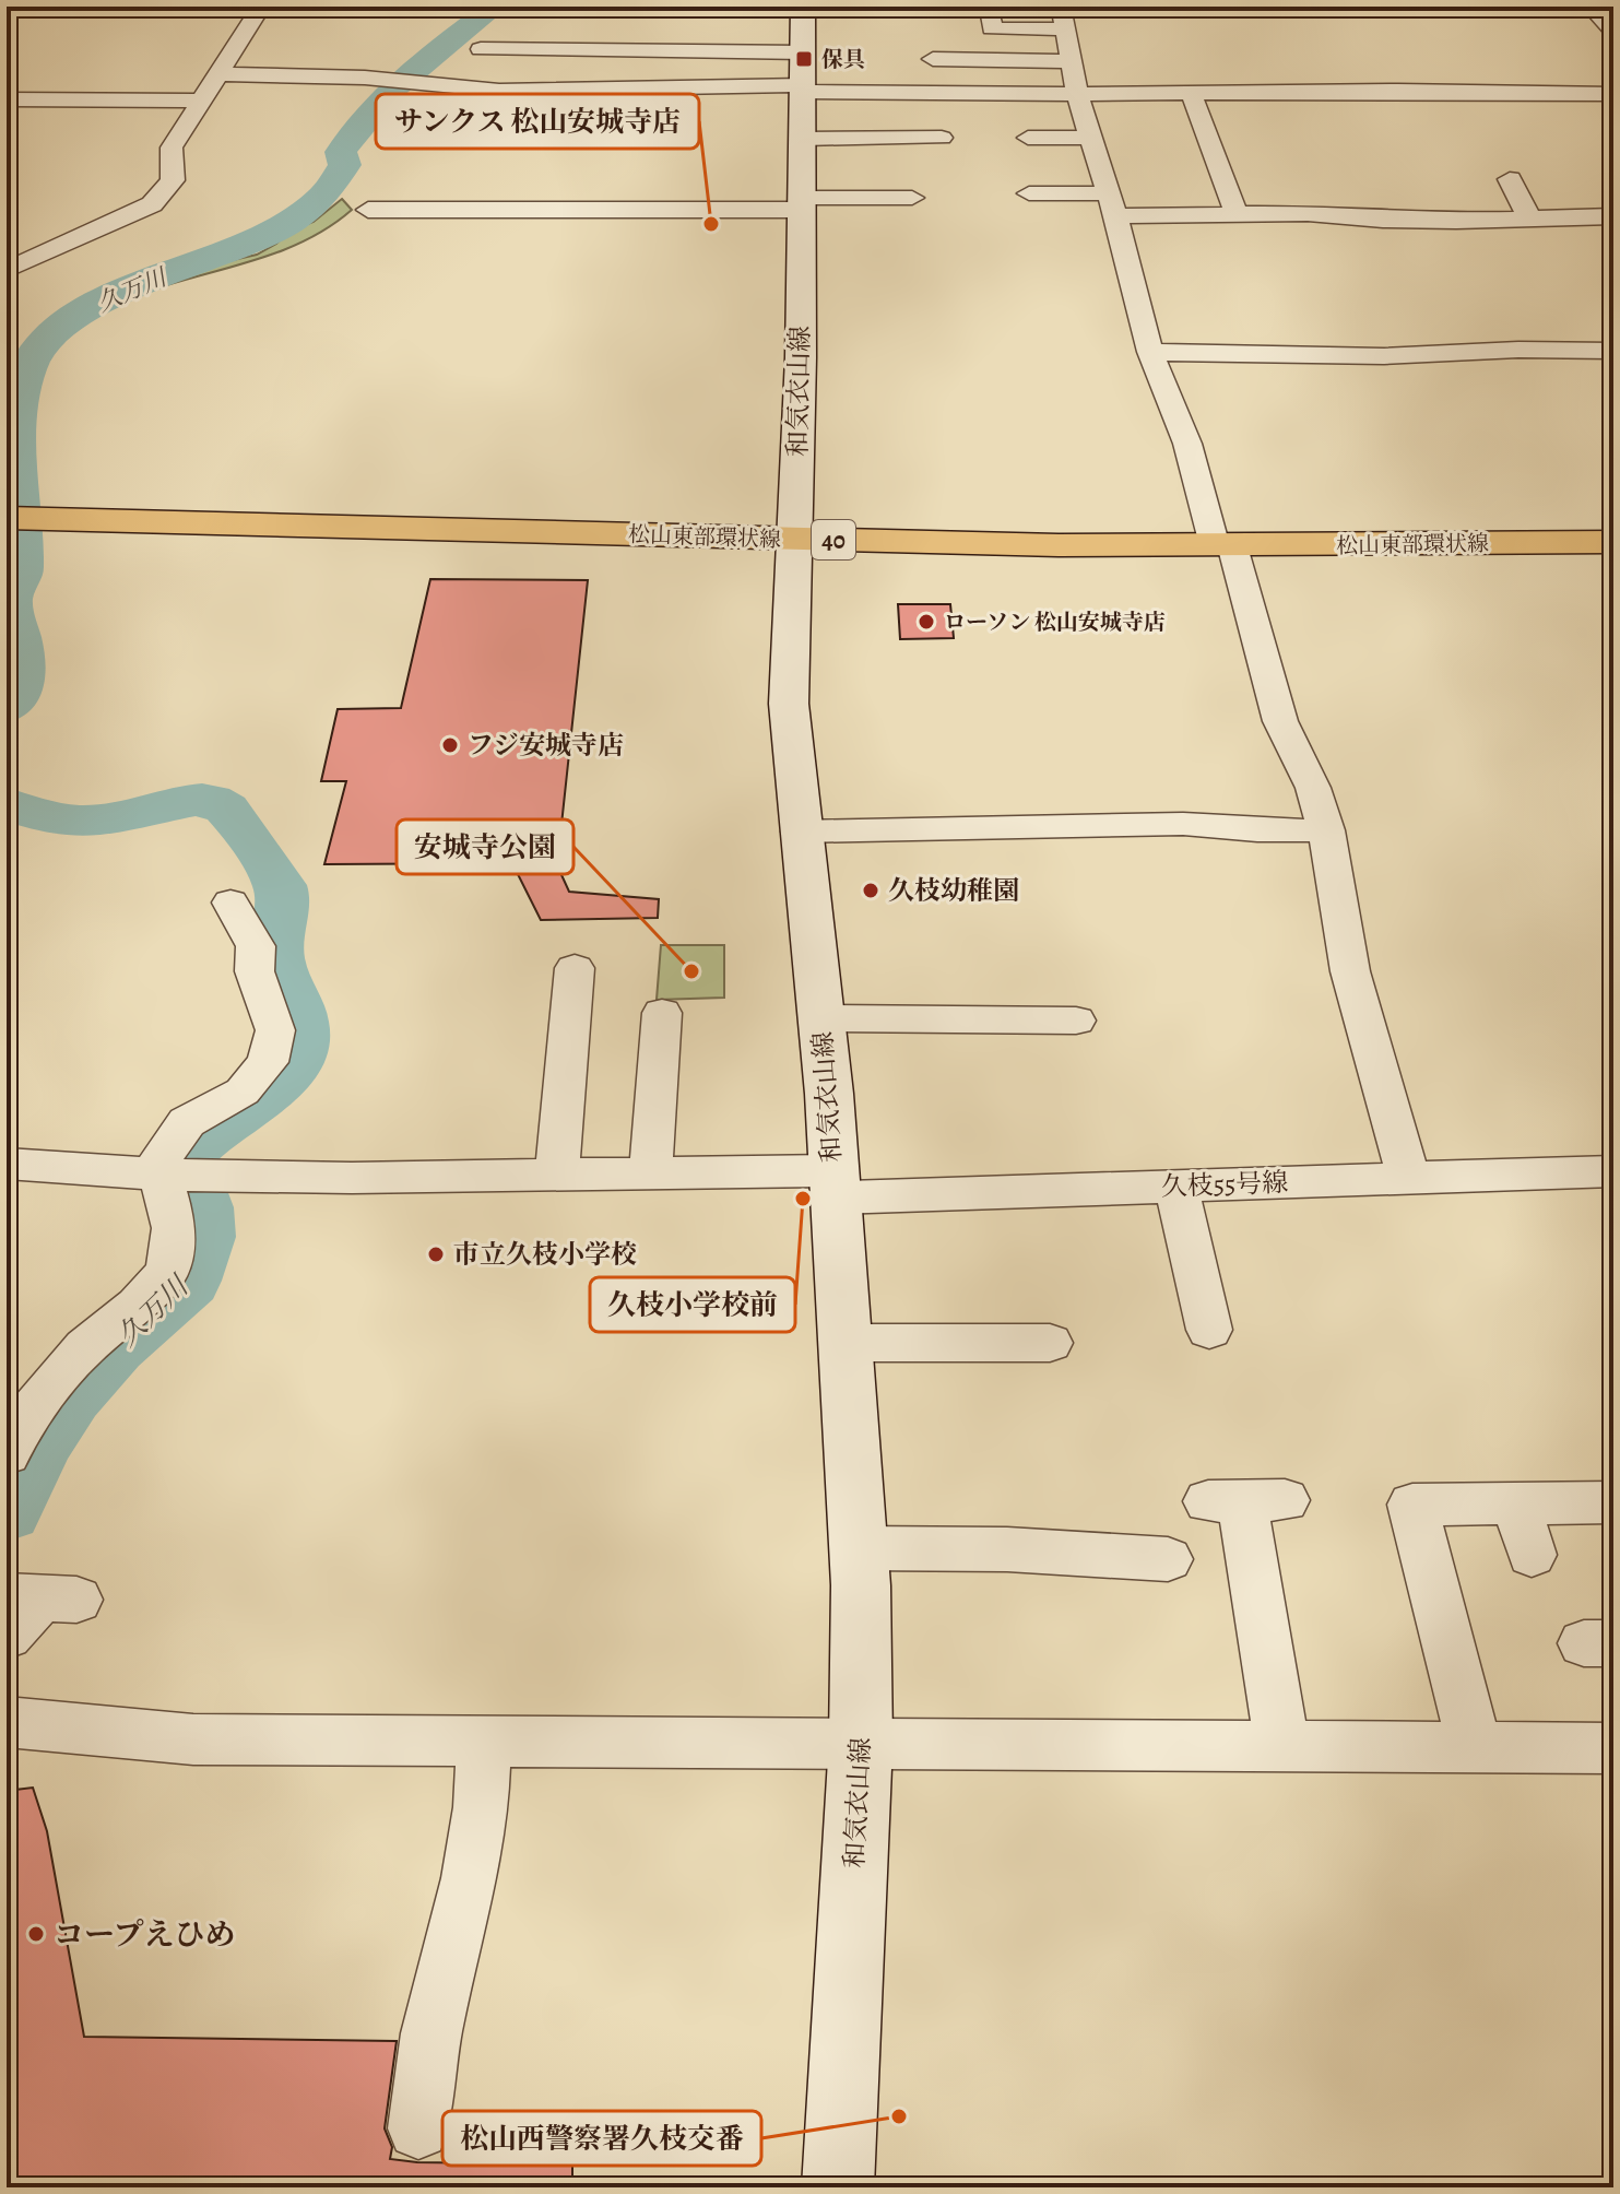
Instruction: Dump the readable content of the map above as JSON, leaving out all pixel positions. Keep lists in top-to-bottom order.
{
  "streets": {
    "main road": ["和気衣山線", "松山東部環状線", "40"],
    "street": ["久枝55号線"]
  },
  "crossings": [
    ["和気衣山線", "松山東部環状線"],
    ["和気衣山線", "久枝55号線"]
  ],
  "water": ["久万川"],
  "places": {
    "transit": ["保具"],
    "other": [
      "サンクス 松山安城寺店",
      "ローソン 松山安城寺店",
      "フジ安城寺店",
      "久枝幼稚園",
      "安城寺公園",
      "久枝小学校前",
      "市立久枝小学校",
      "コープえひめ",
      "松山西警察署久枝交番"
    ]
  }
}
